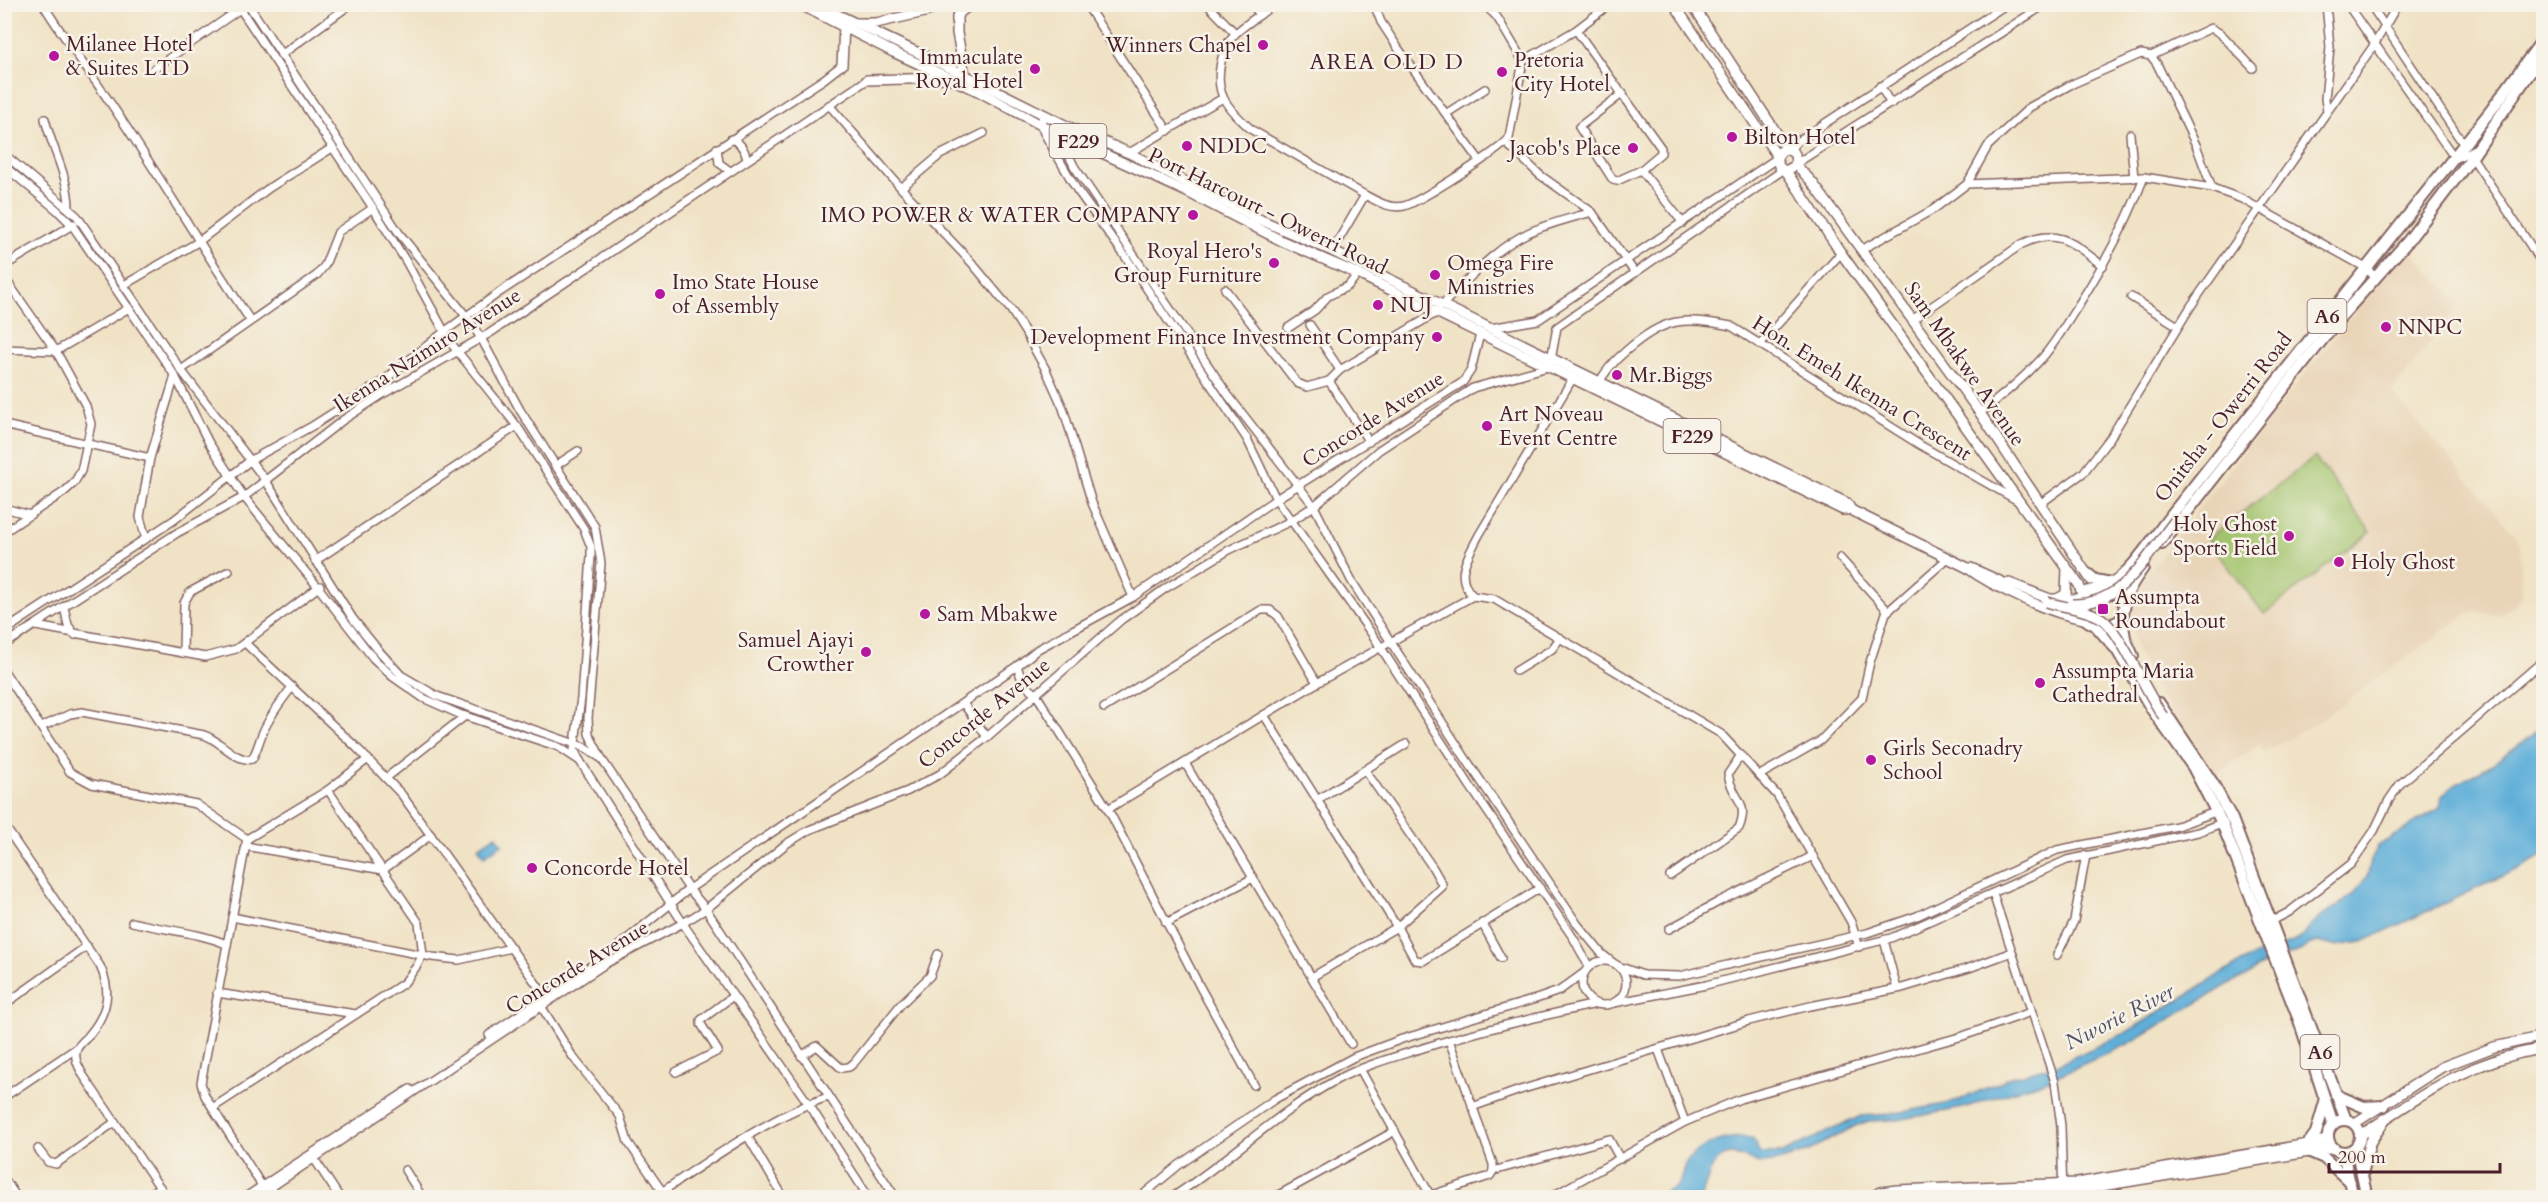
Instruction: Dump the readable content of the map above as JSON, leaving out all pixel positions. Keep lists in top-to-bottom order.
{
  "streets": {
    "highway": ["A6", "Onitsha - Owerri Road"],
    "main road": ["F229", "Port Harcourt - Owerri Road", "Sam Mbakwe Avenue"],
    "street": ["Ikenna Nzimiro Avenue", "Hon. Emeh Ikenna Crescent", "Concorde Avenue"]
  },
  "crossings": [
    ["Port Harcourt - Owerri Road", "Hon. Emeh Ikenna Crescent"],
    ["Port Harcourt - Owerri Road", "Concorde Avenue"],
    ["A6", "Sam Mbakwe Avenue"],
    ["A6", "Onitsha - Owerri Road"],
    ["Sam Mbakwe Avenue", "Hon. Emeh Ikenna Crescent"],
    ["Sam Mbakwe Avenue", "Onitsha - Owerri Road"]
  ],
  "districts": ["AREA OLD D"],
  "water": ["Nworie River"],
  "places": {
    "other": [
      "Winners Chapel",
      "Milanee Hotel & Suites LTD",
      "Immaculate Royal Hotel",
      "Pretoria City Hotel",
      "Bilton Hotel",
      "NDDC",
      "Jacob's Place",
      "IMO POWER & WATER COMPANY",
      "Royal Hero's Group Furniture",
      "Omega Fire Ministries",
      "Imo State House of Assembly",
      "NUJ",
      "NNPC",
      "Development Finance Investment Company",
      "Mr.Biggs",
      "Art Noveau Event Centre",
      "Holy Ghost Sports Field",
      "Holy Ghost",
      "Sam Mbakwe",
      "Samuel Ajayi Crowther",
      "Assumpta Maria Cathedral",
      "Girls Seconadry School",
      "Concorde Hotel"
    ],
    "transit": ["Assumpta Roundabout"]
  },
  "scale_bar": "200 m"
}
